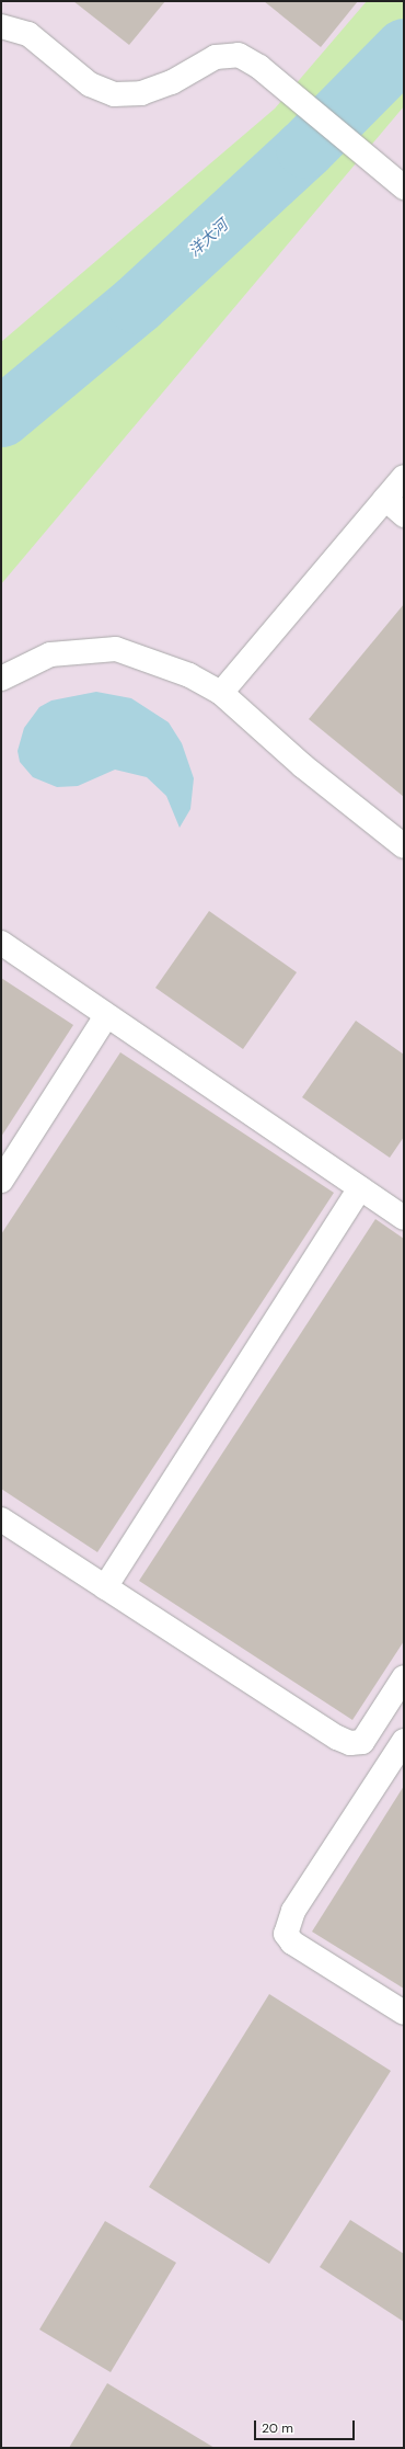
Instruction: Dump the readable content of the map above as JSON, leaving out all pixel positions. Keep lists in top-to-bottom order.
{
  "water": ["洋大河"],
  "scale_bar": "20 m"
}
